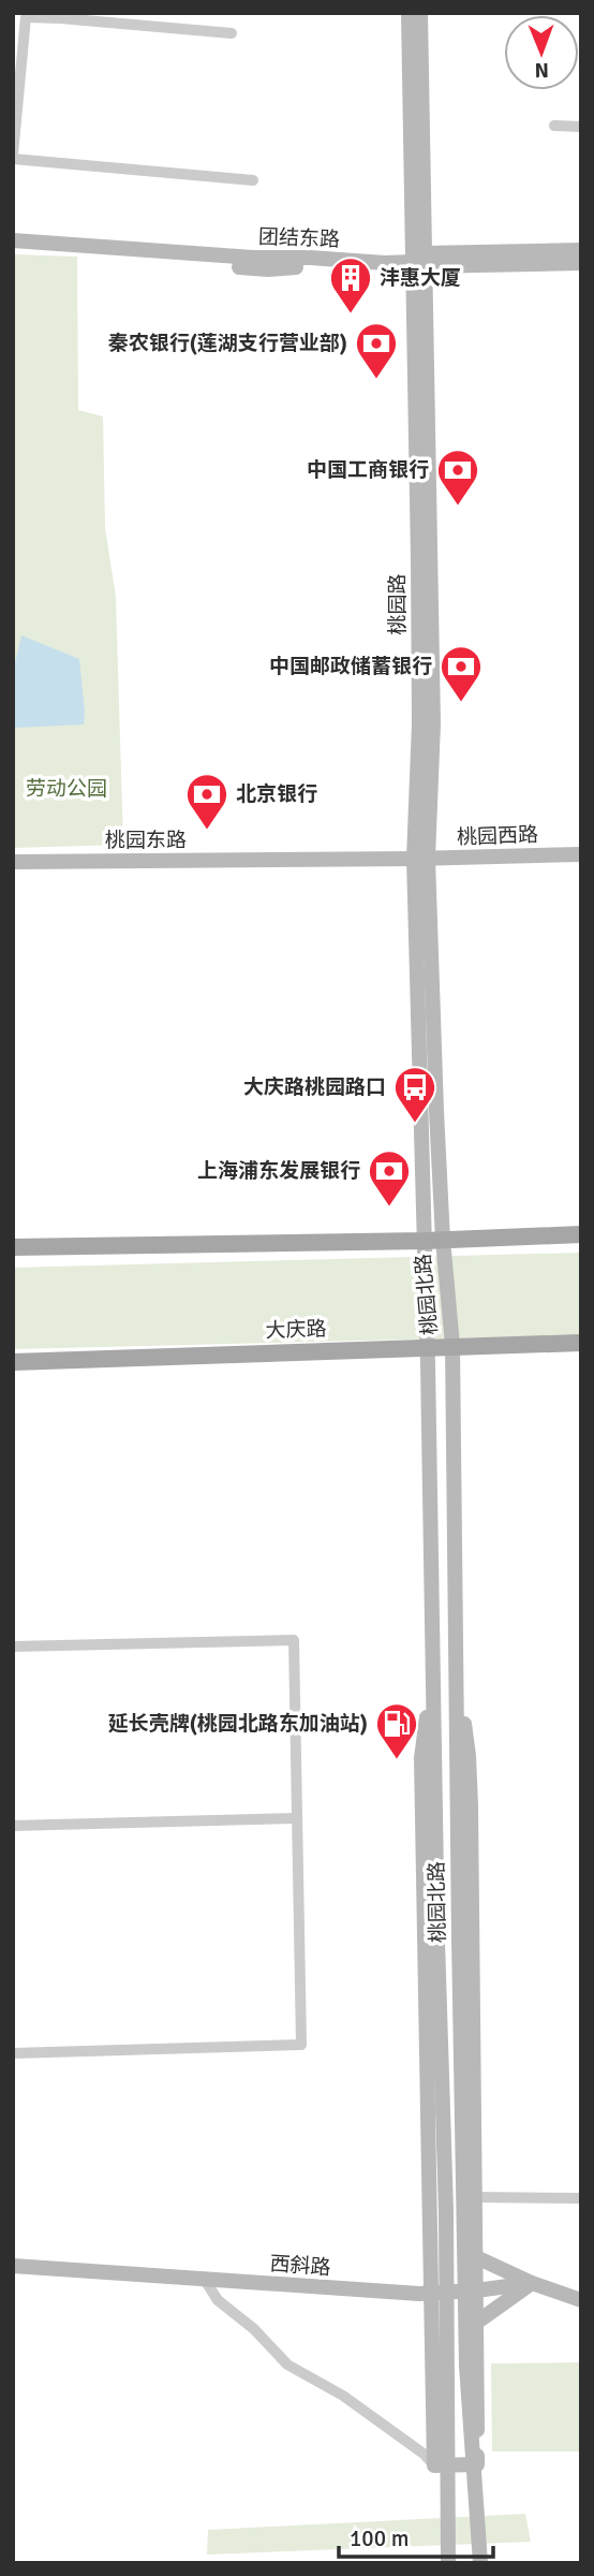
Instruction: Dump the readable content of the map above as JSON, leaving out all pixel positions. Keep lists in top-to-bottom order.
{
  "streets": {
    "main road": [
      "团结东路",
      "桃园路",
      "桃园西路",
      "桃园东路",
      "桃园北路",
      "大庆路",
      "西斜路"
    ]
  },
  "crossings": [
    ["团结东路", "桃园路"],
    ["桃园路", "桃园西路"],
    ["桃园路", "桃园东路"],
    ["桃园路", "桃园北路"],
    ["桃园西路", "桃园东路"],
    ["桃园北路", "大庆路"]
  ],
  "parks": ["劳动公园"],
  "places": {
    "building": ["沣惠大厦"],
    "bank": [
      "秦农银行(莲湖支行营业部)",
      "中国工商银行",
      "中国邮政储蓄银行",
      "北京银行",
      "上海浦东发展银行"
    ],
    "bus stop": ["大庆路桃园路口"],
    "fuel station": ["延长壳牌(桃园北路东加油站)"]
  },
  "scale_bar": "100 m",
  "north": "bottom"
}
